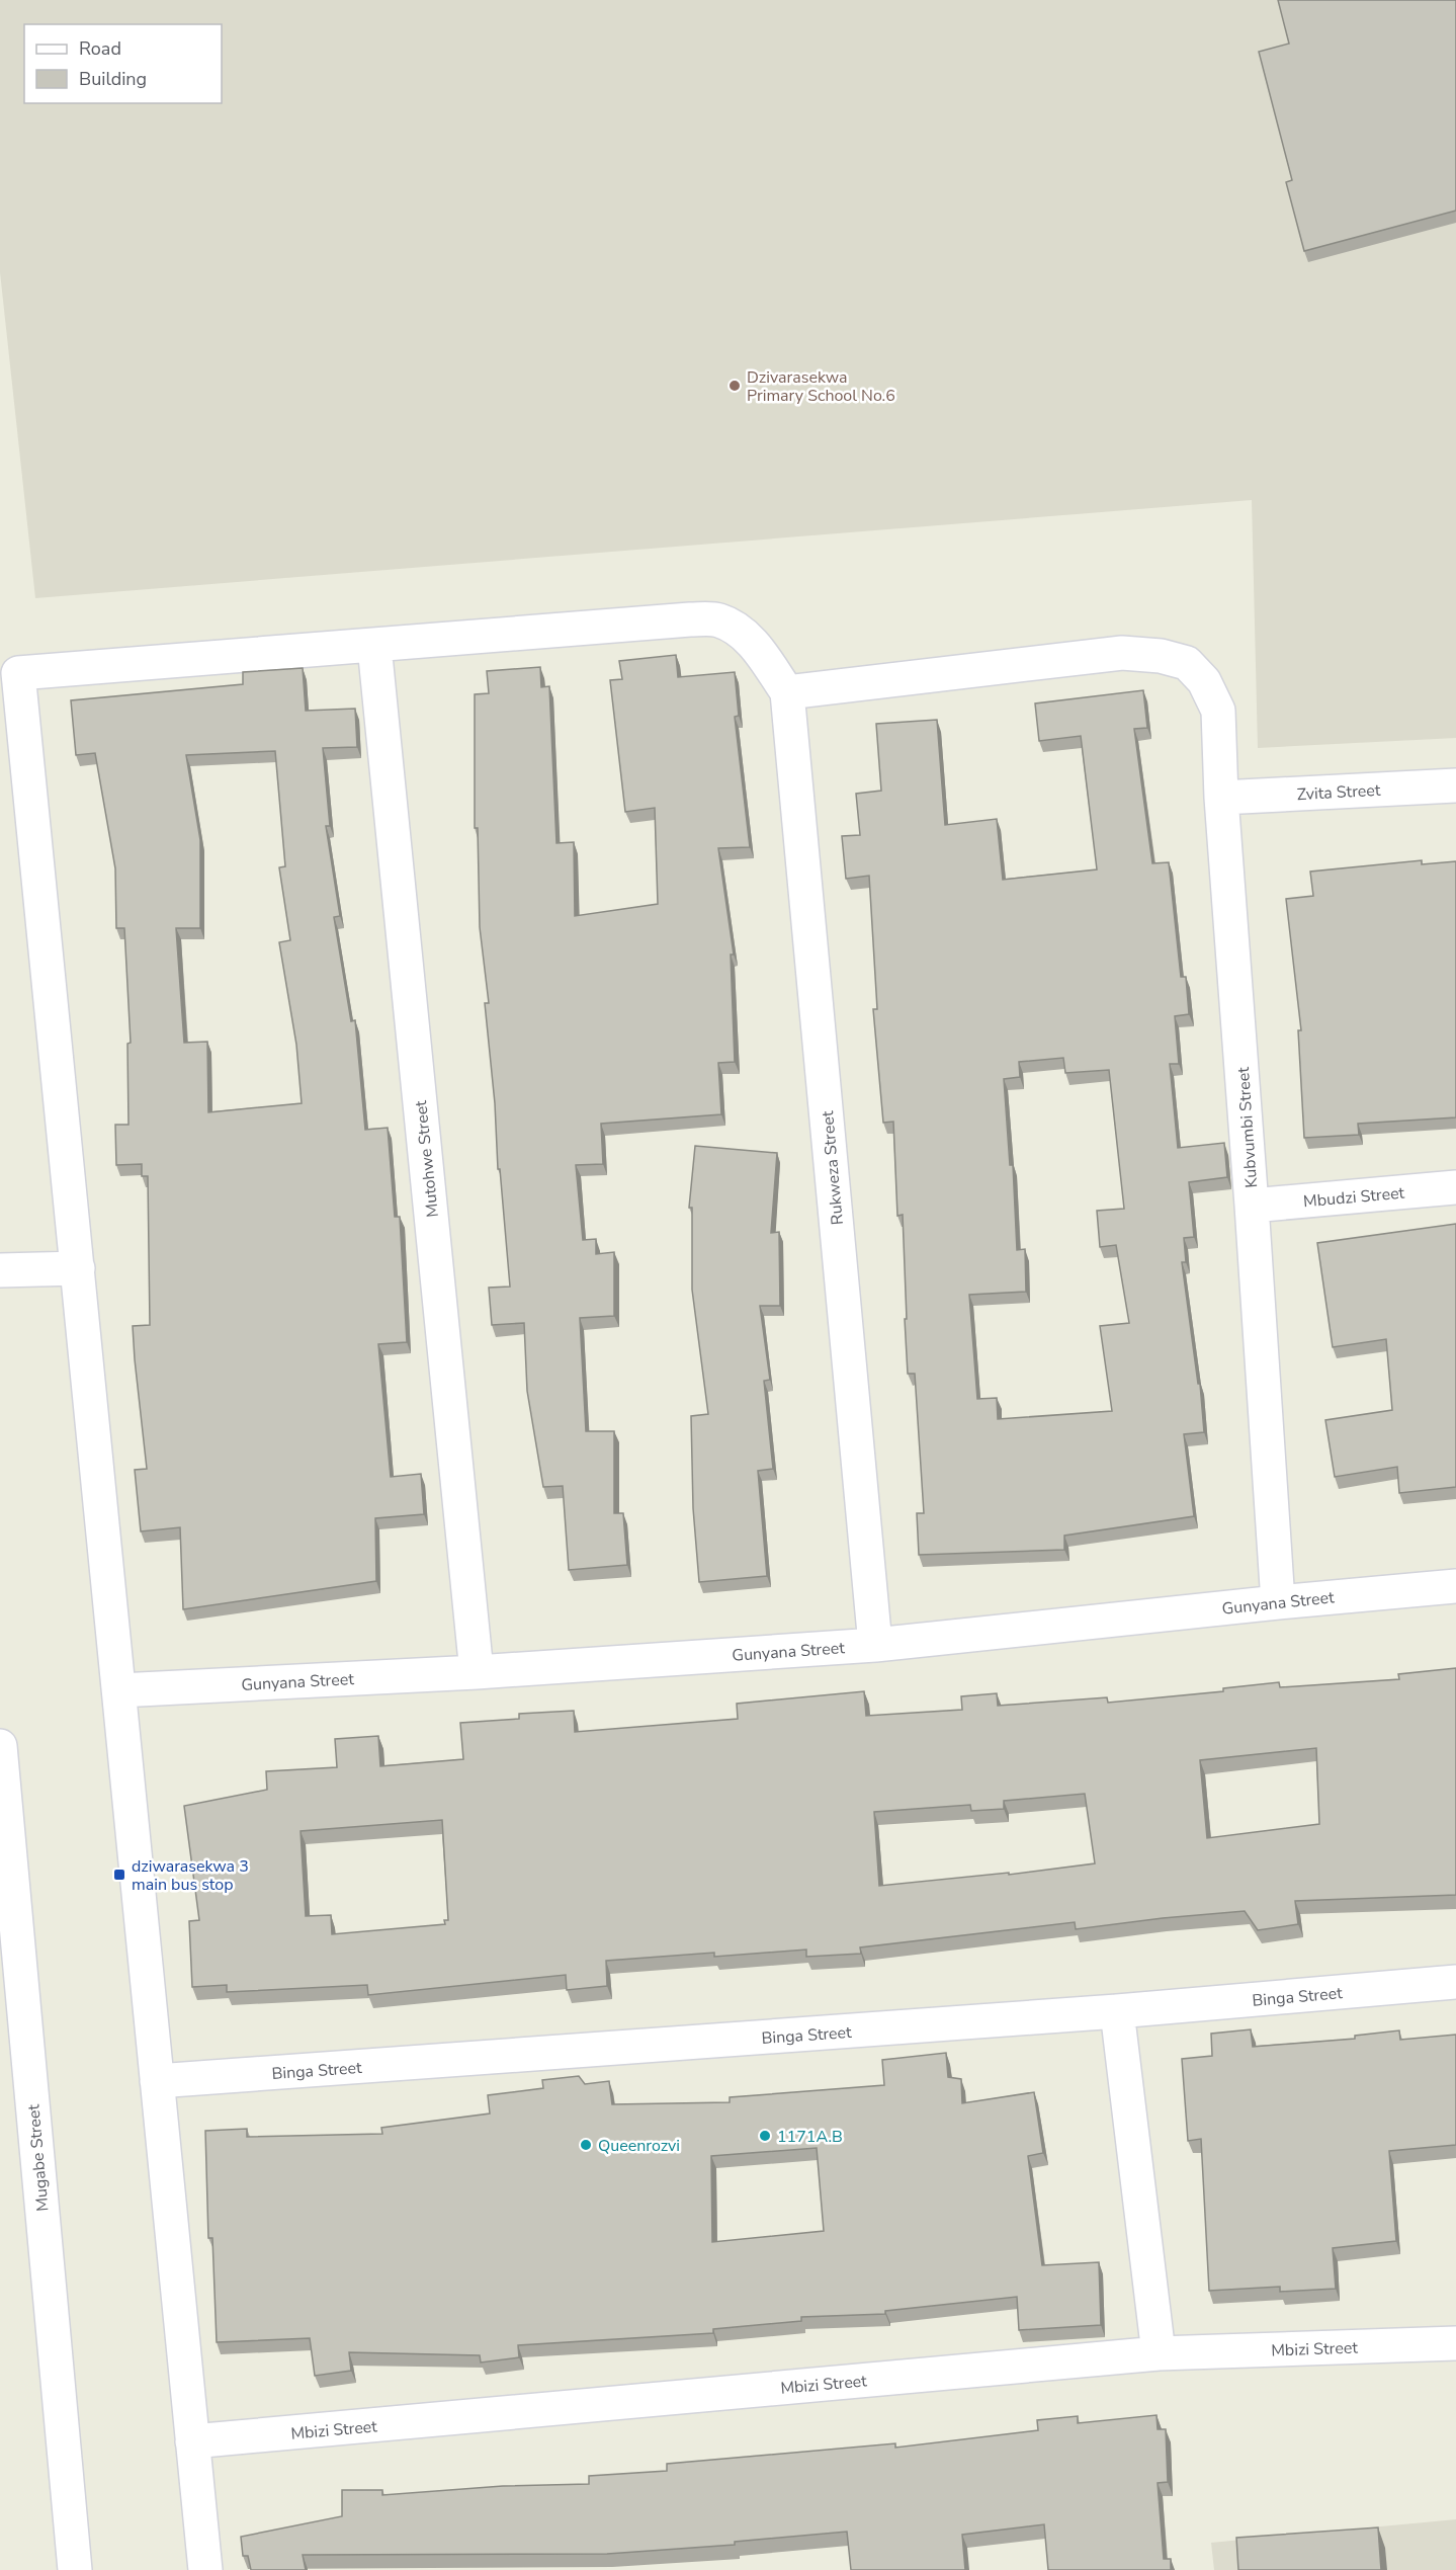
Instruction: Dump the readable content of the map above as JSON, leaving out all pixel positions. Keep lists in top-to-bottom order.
{
  "streets": {
    "street": [
      "Zvita Street",
      "Kubvumbi Street",
      "Mutohwe Street",
      "Rukweza Street",
      "Mbudzi Street",
      "Gunyana Street",
      "Binga Street",
      "Mugabe Street",
      "Mbizi Street"
    ]
  },
  "crossings": [
    ["Zvita Street", "Kubvumbi Street"],
    ["Kubvumbi Street", "Rukweza Street"],
    ["Kubvumbi Street", "Mbudzi Street"],
    ["Kubvumbi Street", "Gunyana Street"],
    ["Mutohwe Street", "Gunyana Street"],
    ["Rukweza Street", "Gunyana Street"]
  ],
  "places": {
    "other": ["Dzivarasekwa Primary School No.6", "1171A.B", "Queenrozvi"],
    "transit": ["dziwarasekwa 3 main bus stop"]
  },
  "legend": ["Road", "Building"]
}
